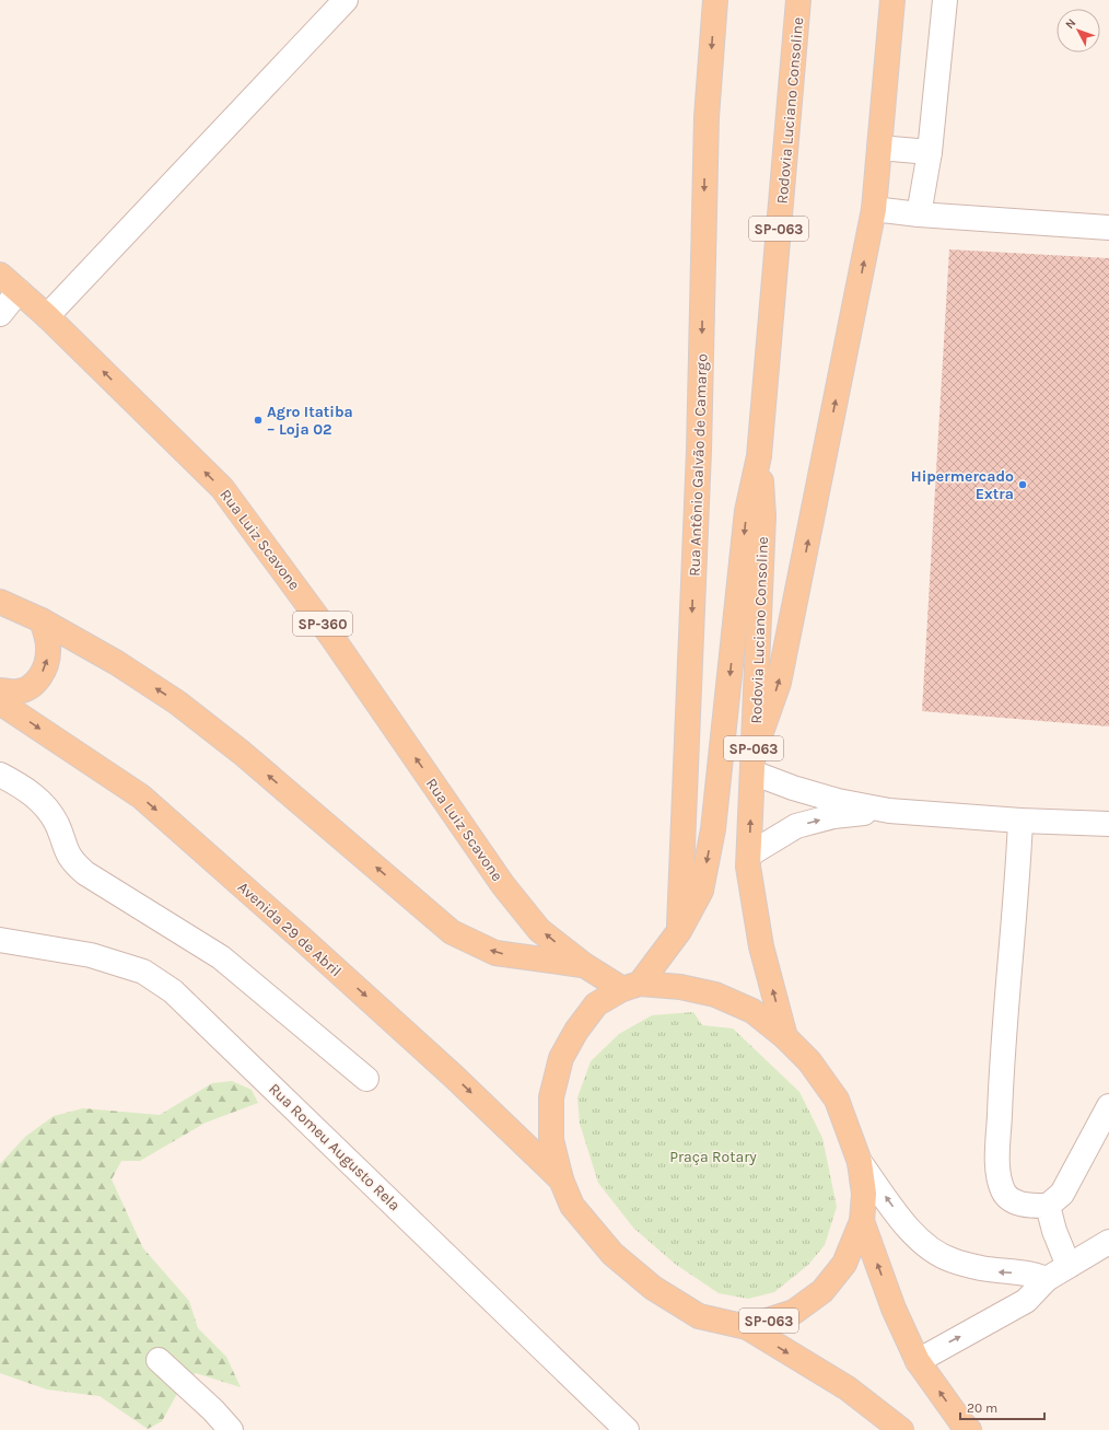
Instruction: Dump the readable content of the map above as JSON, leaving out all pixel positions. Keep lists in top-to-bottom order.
{
  "streets": {
    "main road": [
      "Rodovia Luciano Consoline",
      "SP-063",
      "Rua Antônio Galvão de Camargo",
      "Rua Luiz Scavone",
      "SP-360",
      "Avenida 29 de Abril"
    ],
    "street": ["Rua Romeu Augusto Rela"]
  },
  "crossings": [
    ["Rodovia Luciano Consoline", "SP-063"],
    ["Rodovia Luciano Consoline", "Rua Antônio Galvão de Camargo"],
    ["Rodovia Luciano Consoline", "Rua Luiz Scavone"],
    ["SP-063", "Rua Luiz Scavone"],
    ["SP-063", "Avenida 29 de Abril"]
  ],
  "parks": ["Praça Rotary"],
  "places": ["Agro Itatiba – Loja 02", "Hipermercado Extra"],
  "scale_bar": "20 m",
  "north": "top left"
}
